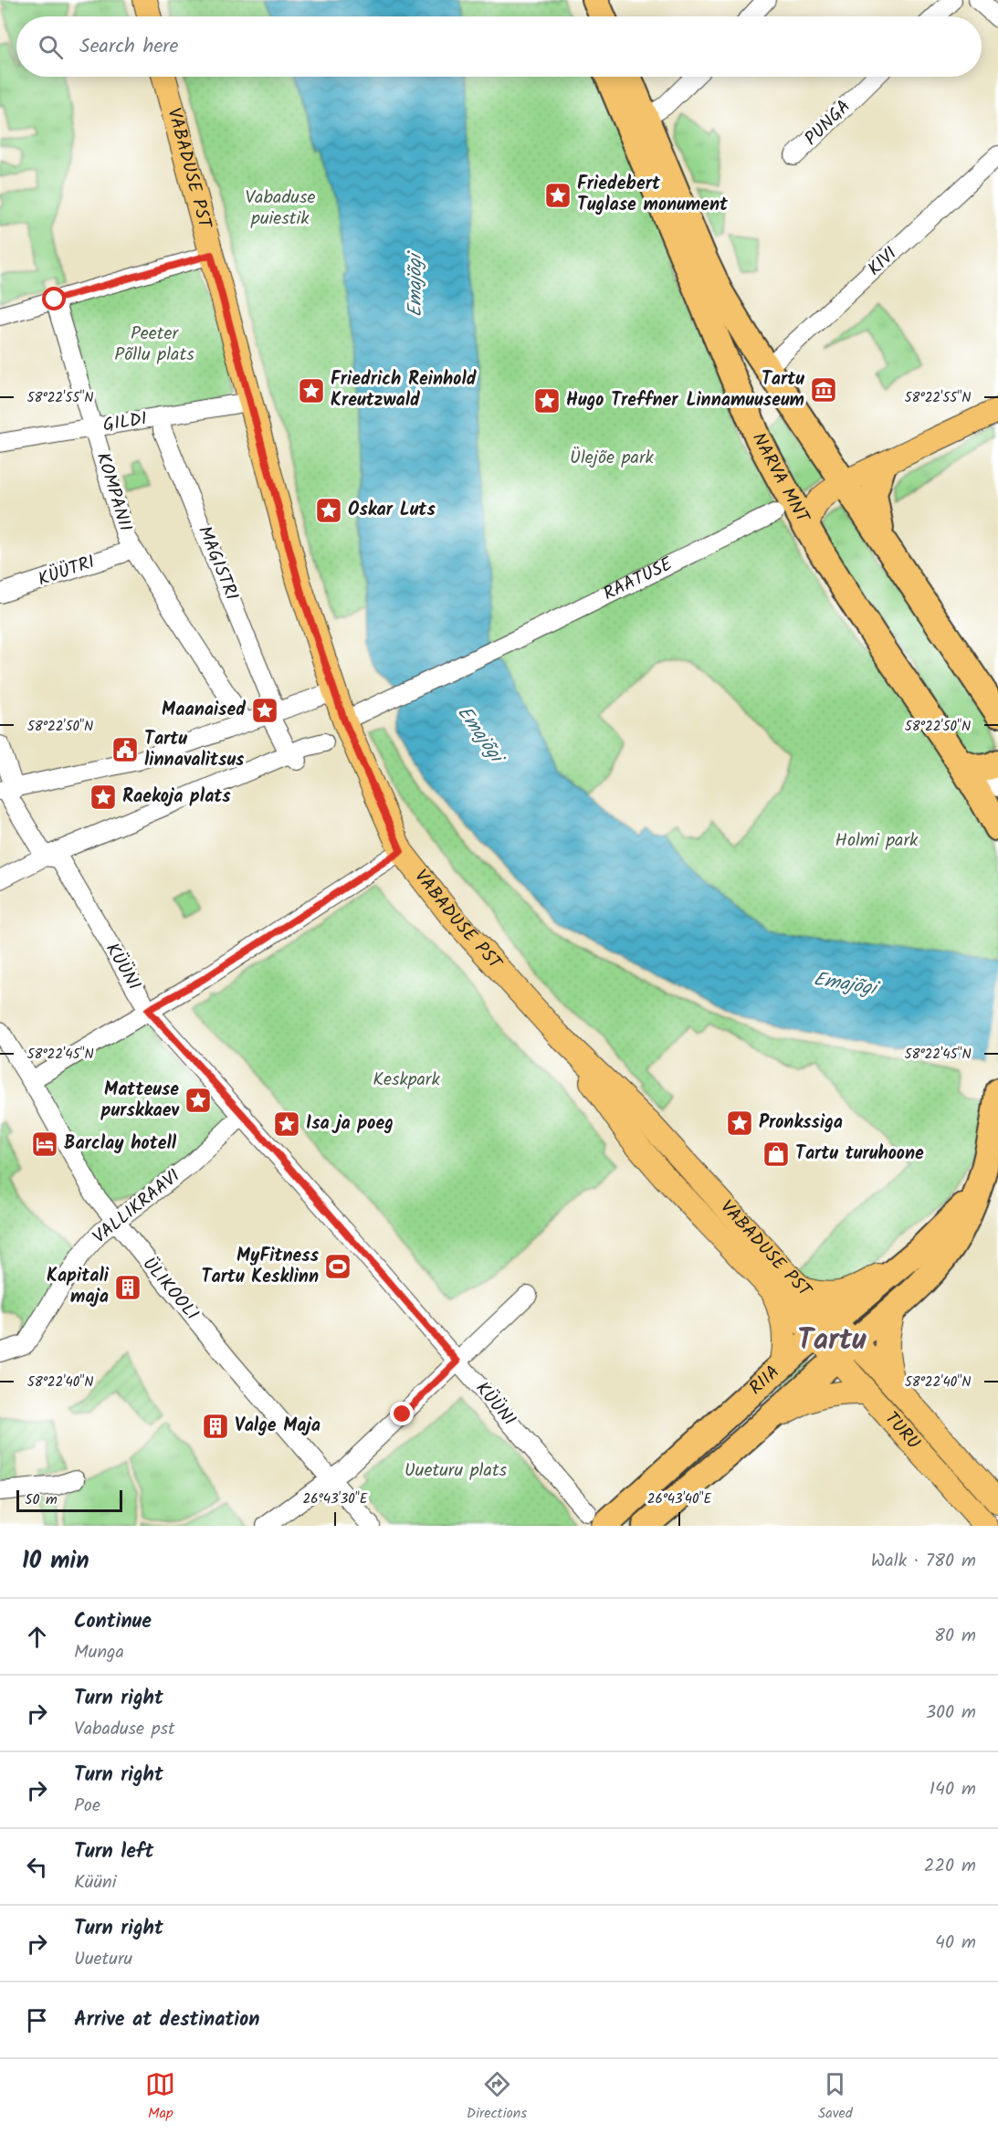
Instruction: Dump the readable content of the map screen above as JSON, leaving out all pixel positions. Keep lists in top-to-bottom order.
{
  "streets": {
    "highway": ["NARVA MNT", "RIIA"],
    "main road": ["VABADUSE PST", "TURU"],
    "street": [
      "PUNGA",
      "KIVI",
      "GILDI",
      "KOMPANII",
      "MAGISTRI",
      "KÜÜTRI",
      "RAATUSE",
      "KÜÜNI",
      "VALLIKRAAVI",
      "ÜLIKOOLI"
    ]
  },
  "crossings": [
    ["VABADUSE PST", "GILDI"],
    ["VABADUSE PST", "RAATUSE"],
    ["VABADUSE PST", "RIIA"],
    ["VABADUSE PST", "TURU"],
    ["KIVI", "NARVA MNT"],
    ["GILDI", "KOMPANII"],
    ["GILDI", "MAGISTRI"],
    ["KOMPANII", "KÜÜTRI"],
    ["KÜÜNI", "VALLIKRAAVI"],
    ["KÜÜNI", "RIIA"],
    ["VALLIKRAAVI", "ÜLIKOOLI"],
    ["RIIA", "TURU"]
  ],
  "districts": ["Tartu"],
  "water": ["Emajõgi"],
  "parks": [
    "Vabaduse puiestik",
    "Peeter Põllu plats",
    "Ülejõe park",
    "Holmi park",
    "Keskpark",
    "Uueturu plats"
  ],
  "places": {
    "place": [
      "Friedebert Tuglase monument",
      "Friedrich Reinhold Kreutzwald",
      "Hugo Treffner",
      "Oskar Luts",
      "Maanaised",
      "Raekoja plats",
      "Matteuse purskkaev",
      "Pronkssiga",
      "Isa ja poeg"
    ],
    "museum": ["Tartu Linnamuuseum"],
    "public building": ["Tartu linnavalitsus"],
    "hotel": ["Barclay hotell"],
    "shop": ["Tartu turuhoone"],
    "sports": ["MyFitness Tartu Kesklinn"],
    "building": ["Kapitali maja", "Valge Maja"]
  },
  "scale_bar": "50 m",
  "page": {
    "search": "Search here",
    "scale": "50 m",
    "heading": ["10 min", "Walk · 780 m"],
    "list": [
      ["Continue", "Munga", "80 m"],
      ["Turn right", "Vabaduse pst", "300 m"],
      ["Turn right", "Poe", "140 m"],
      ["Turn left", "Küüni", "220 m"],
      ["Turn right", "Uueturu", "40 m"],
      "Arrive at destination"
    ],
    "nav": ["Map", "Directions", "Saved"]
  },
  "coordinates": [
    "58°22'55\"N",
    "58°22'50\"N",
    "58°22'45\"N",
    "58°22'40\"N",
    "26°43'30\"E",
    "26°43'40\"E"
  ]
}
